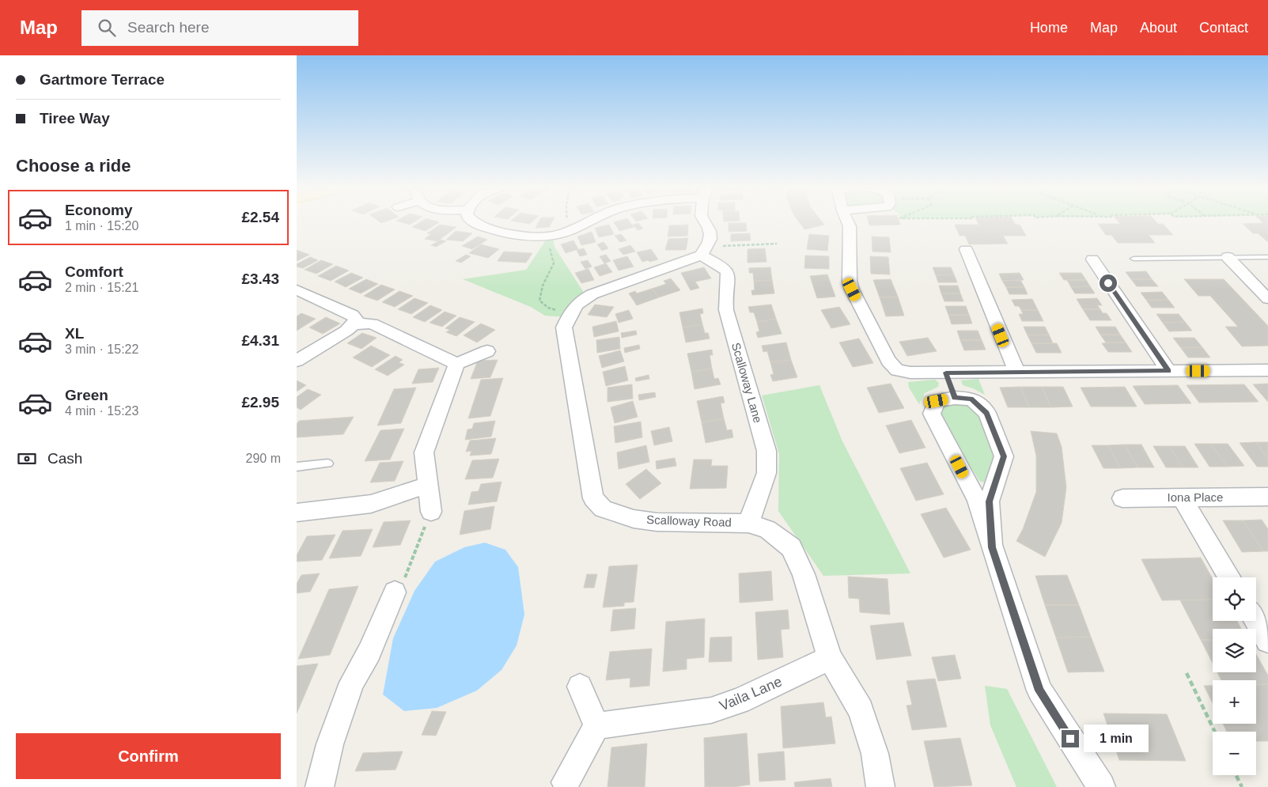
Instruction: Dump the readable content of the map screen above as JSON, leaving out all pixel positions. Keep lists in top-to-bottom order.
{
  "streets": {
    "street": [
      "Scalloway Lane",
      "Iona Place",
      "Scalloway Road",
      "Vaila Lane"
    ]
  },
  "crossings": [
    ["Scalloway Lane", "Scalloway Road"],
    ["Scalloway Road", "Vaila Lane"]
  ],
  "page": {
    "header": "Map",
    "search": "Search here",
    "nav": [
      "Home",
      "Map",
      "About",
      "Contact"
    ],
    "banner": ["Gartmore Terrace", "Tiree Way"],
    "heading": "Choose a ride",
    "list": [
      {
        "name": "Economy",
        "note": "1 min · 15:20",
        "value": "£2.54"
      },
      {
        "name": "Comfort",
        "note": "2 min · 15:21",
        "value": "£3.43"
      },
      {
        "name": "XL",
        "note": "3 min · 15:22",
        "value": "£4.31"
      },
      {
        "name": "Green",
        "note": "4 min · 15:23",
        "value": "£2.95"
      }
    ],
    "pay": ["Cash", "290 m"],
    "map_buttons": ["+", "−"],
    "bubble": "1 min",
    "buttons": "Confirm"
  }
}
